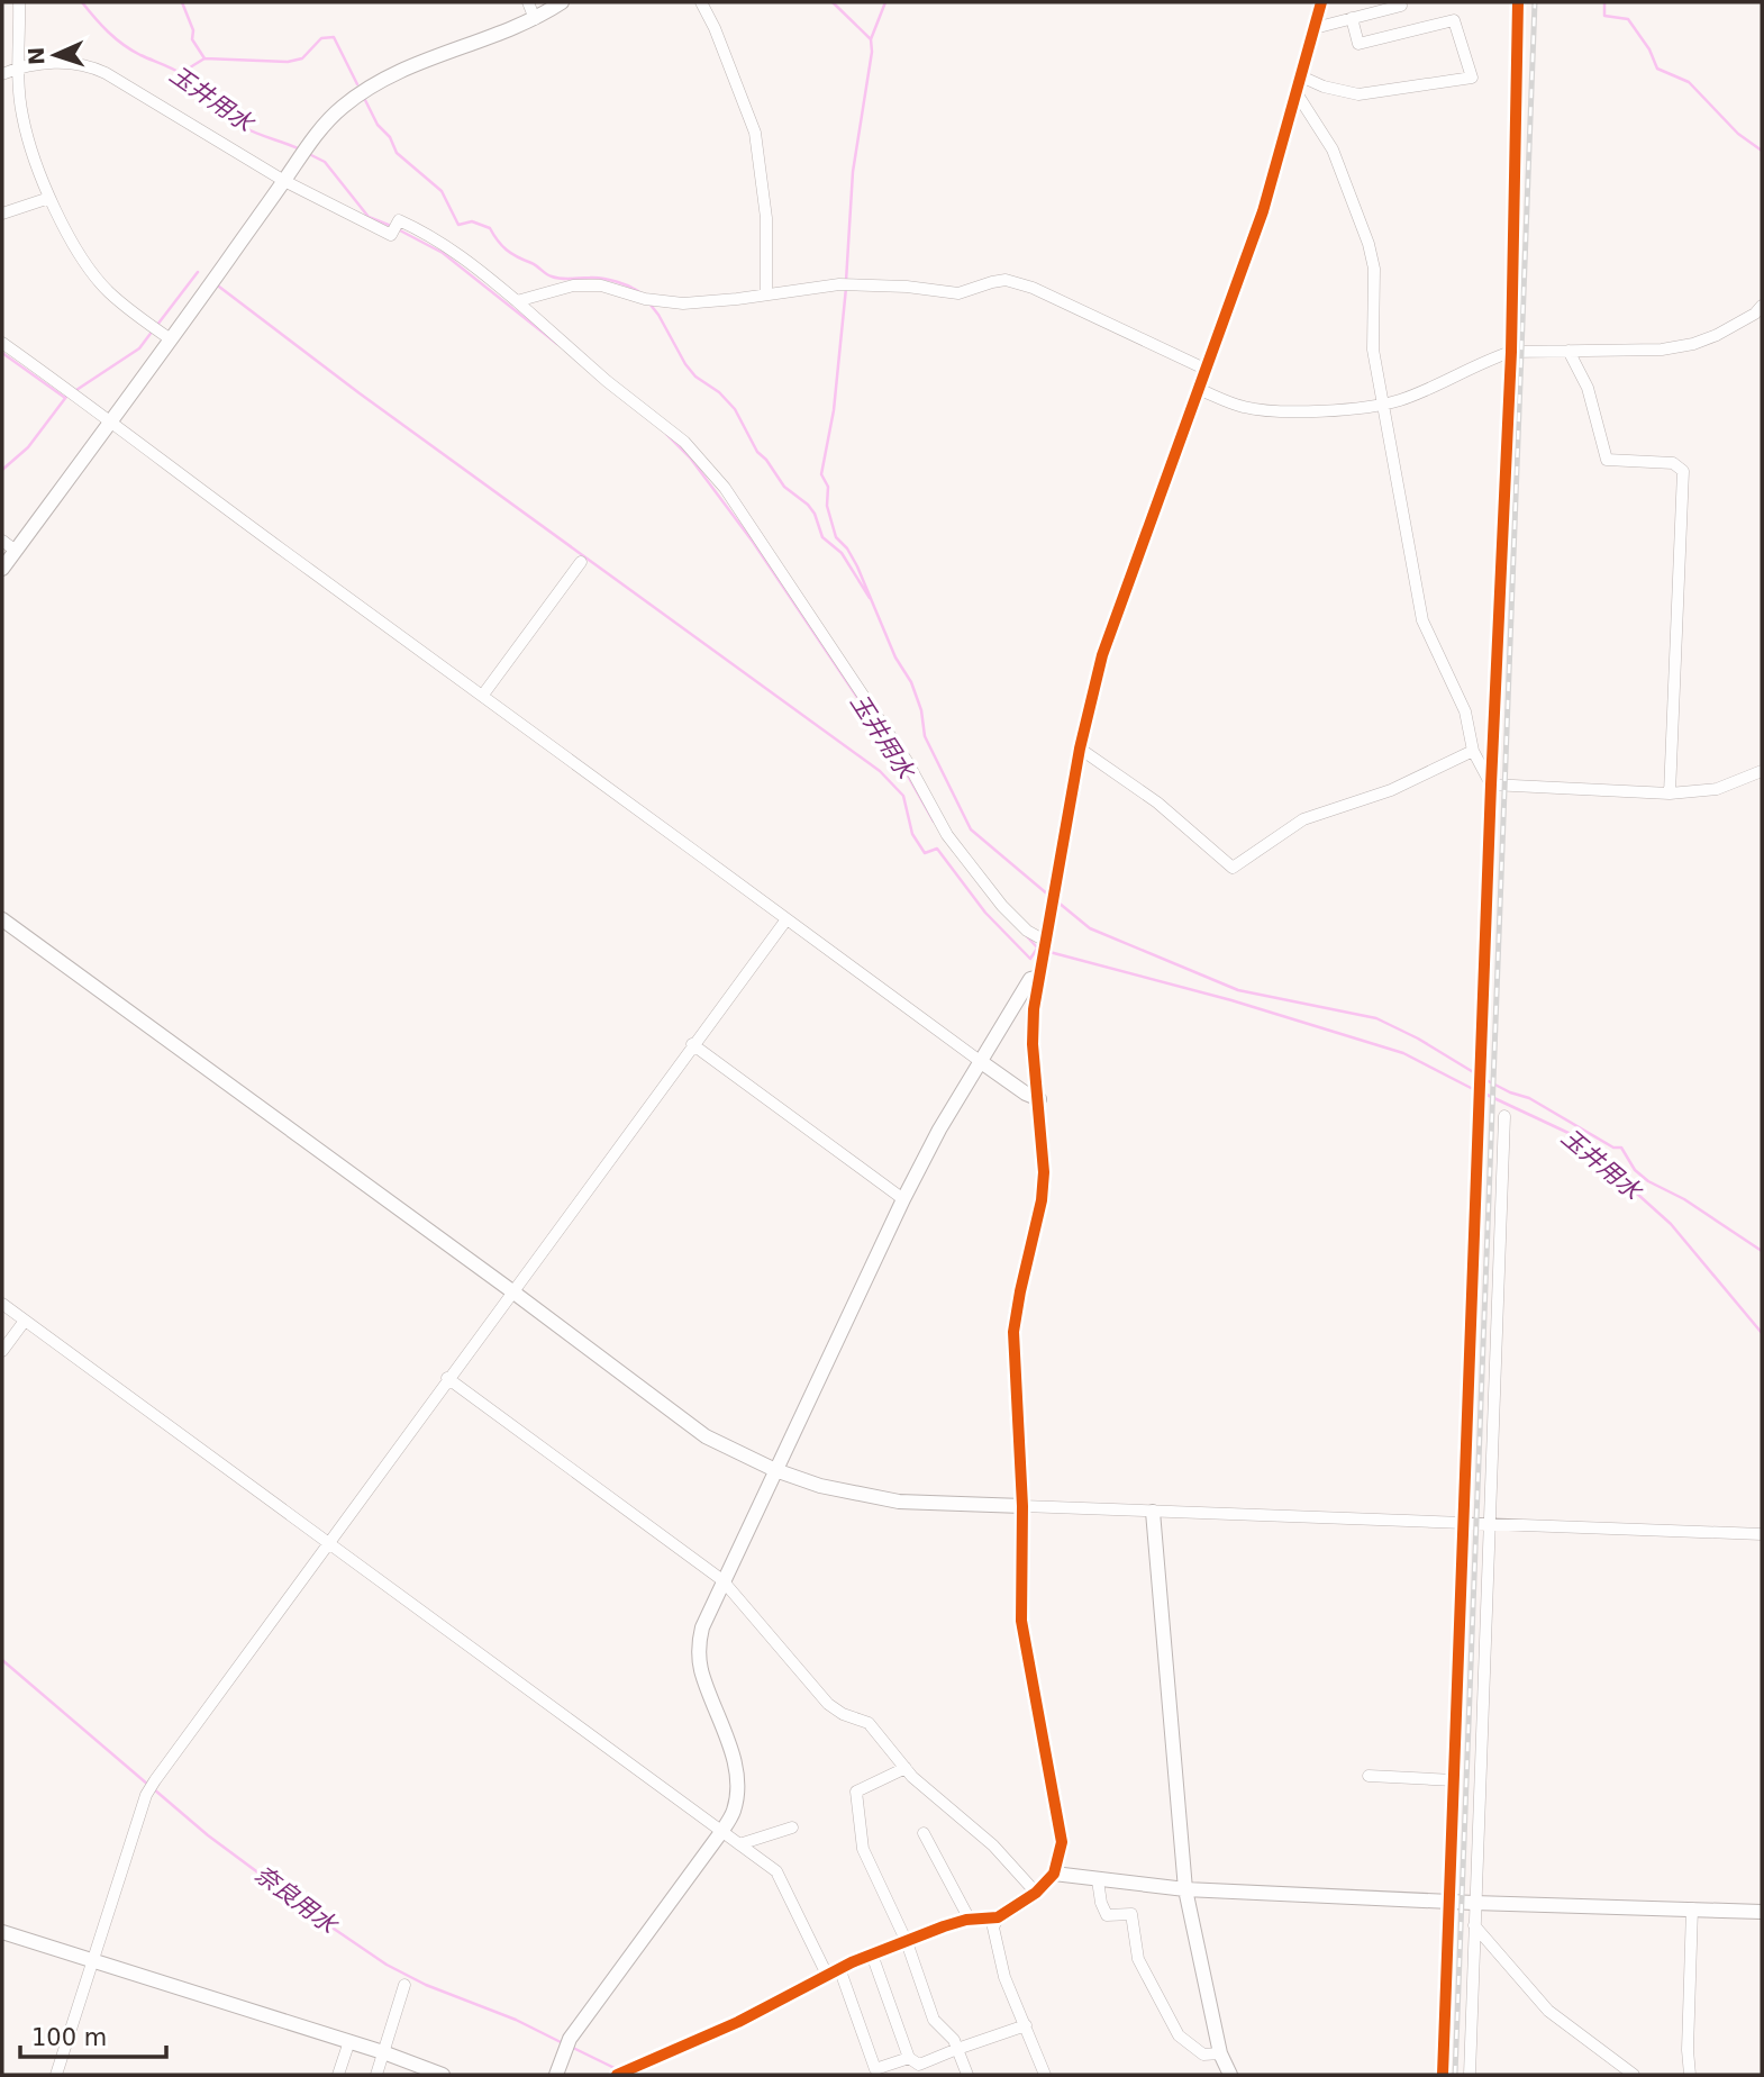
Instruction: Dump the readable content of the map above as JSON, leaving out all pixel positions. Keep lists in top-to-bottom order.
{
  "water": ["玉井用水", "奈良用水"],
  "scale_bar": "100 m",
  "north": "left"
}
